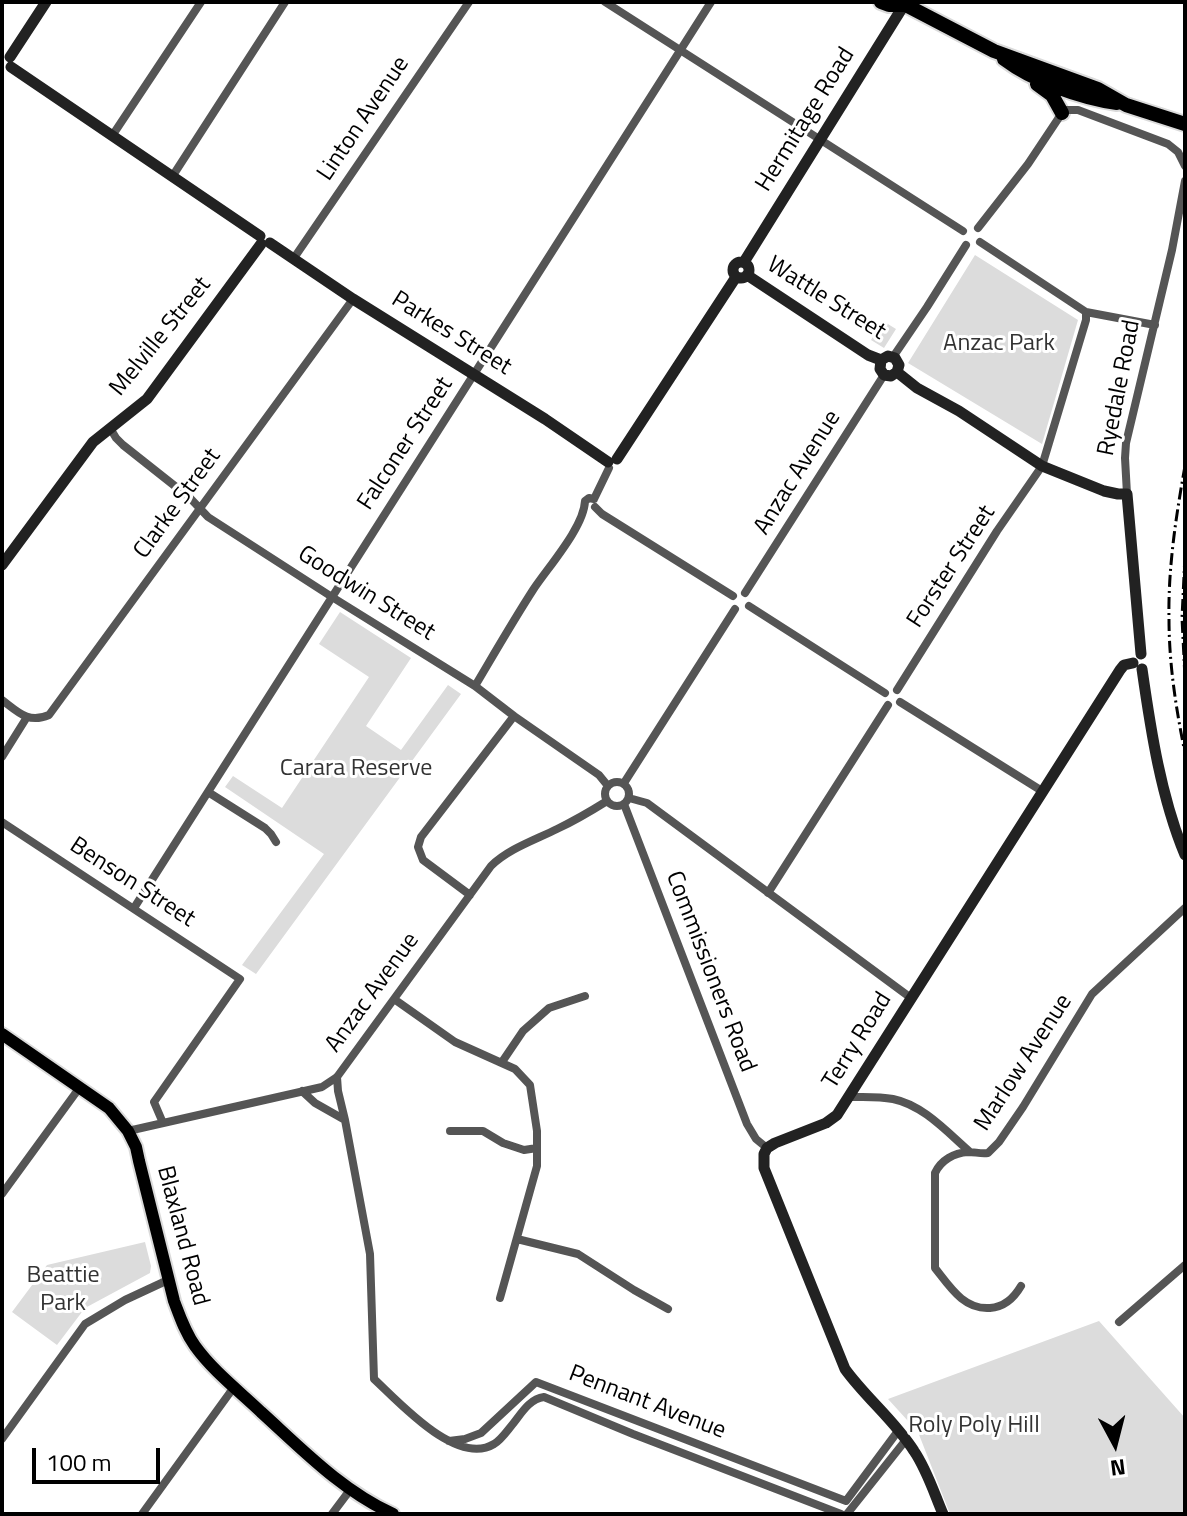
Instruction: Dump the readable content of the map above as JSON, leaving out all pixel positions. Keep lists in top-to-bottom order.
{
  "streets": {
    "main road": ["Blaxland Road"],
    "street": [
      "Linton Avenue",
      "Hermitage Road",
      "Wattle Street",
      "Parkes Street",
      "Melville Street",
      "Ryedale Road",
      "Falconer Street",
      "Anzac Avenue",
      "Clarke Street",
      "Forster Street",
      "Goodwin Street",
      "Benson Street",
      "Commissioners Road",
      "Terry Road",
      "Marlow Avenue",
      "Pennant Avenue"
    ]
  },
  "crossings": [
    ["Linton Avenue", "Parkes Street"],
    ["Hermitage Road", "Wattle Street"],
    ["Wattle Street", "Ryedale Road"],
    ["Wattle Street", "Anzac Avenue"],
    ["Wattle Street", "Forster Street"],
    ["Parkes Street", "Melville Street"],
    ["Parkes Street", "Falconer Street"],
    ["Parkes Street", "Clarke Street"],
    ["Melville Street", "Goodwin Street"],
    ["Ryedale Road", "Terry Road"],
    ["Falconer Street", "Goodwin Street"],
    ["Falconer Street", "Benson Street"],
    ["Anzac Avenue", "Goodwin Street"],
    ["Anzac Avenue", "Benson Street"],
    ["Anzac Avenue", "Commissioners Road"],
    ["Anzac Avenue", "Blaxland Road"],
    ["Anzac Avenue", "Pennant Avenue"],
    ["Clarke Street", "Goodwin Street"],
    ["Goodwin Street", "Commissioners Road"],
    ["Commissioners Road", "Terry Road"]
  ],
  "parks": [
    "Anzac Park",
    "Carara Reserve",
    "Beattie Park",
    "Roly Poly Hill"
  ],
  "scale_bar": "100 m",
  "north": "bottom"
}
